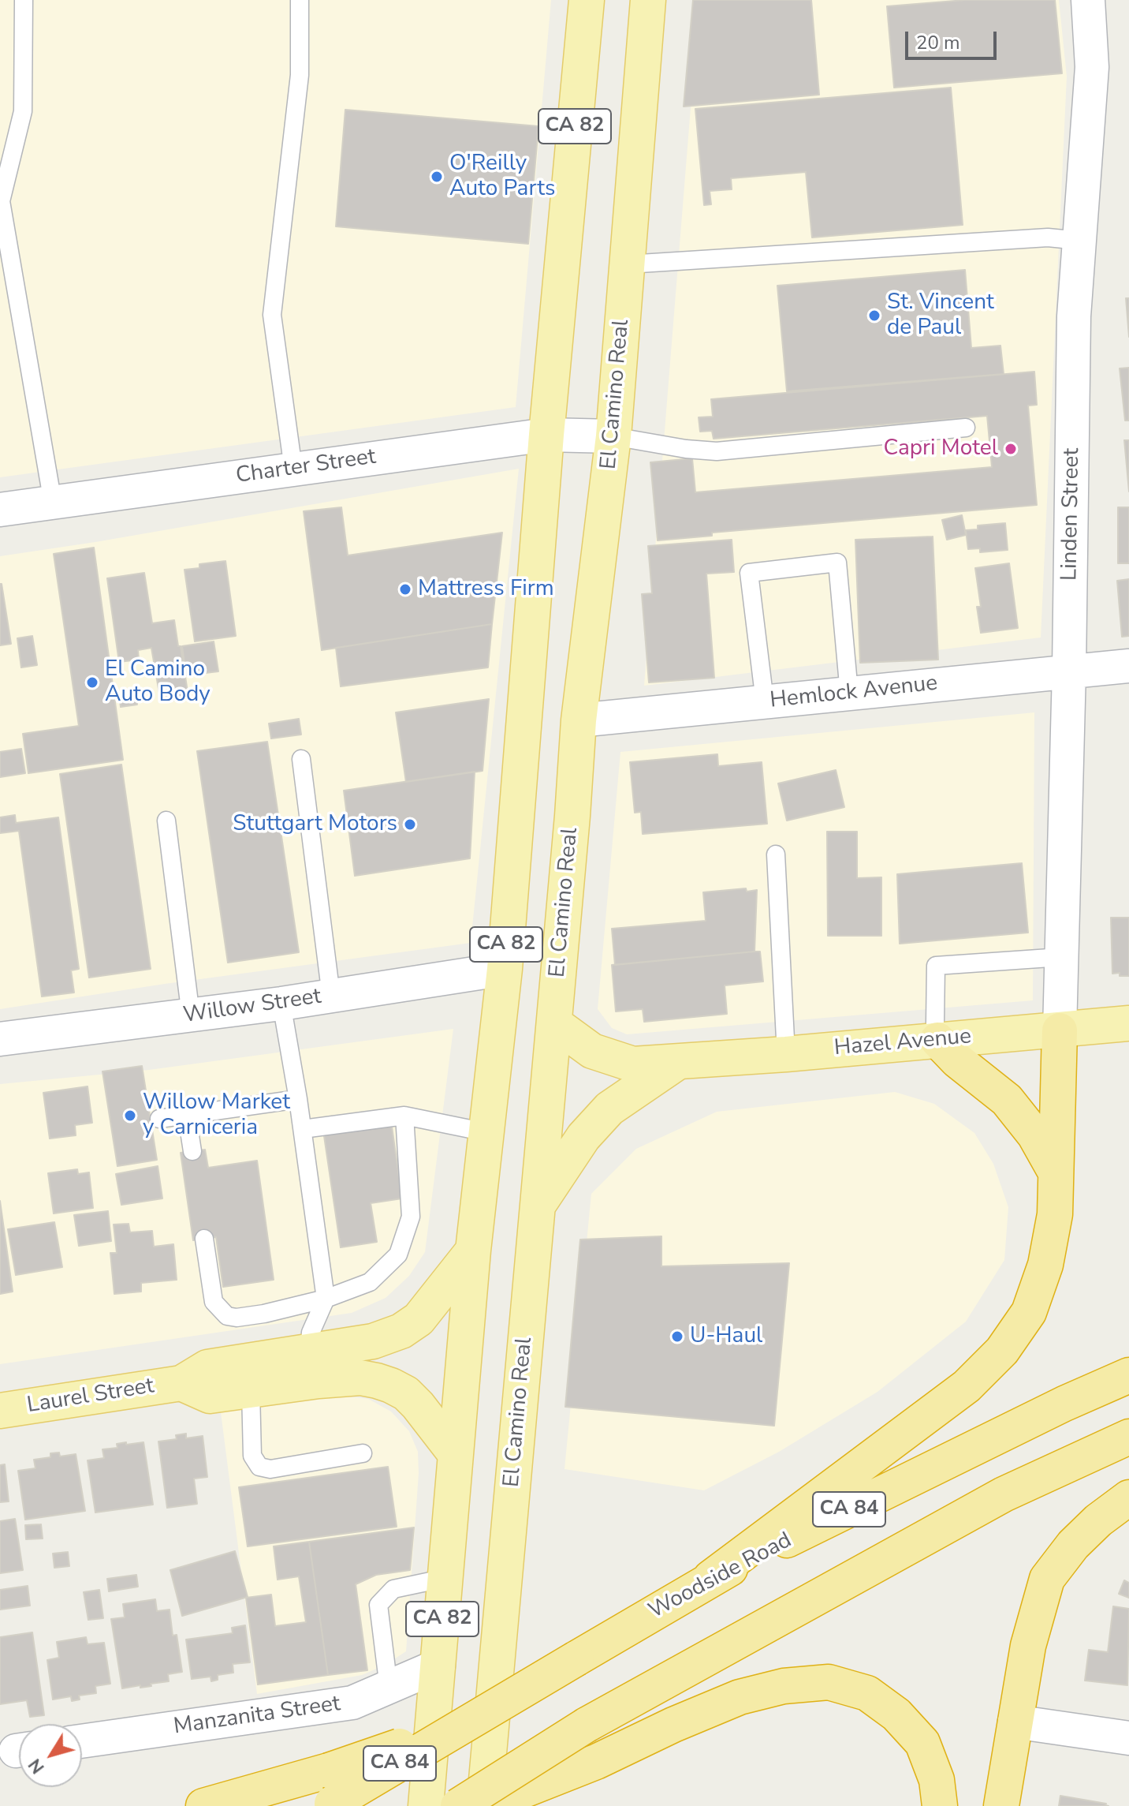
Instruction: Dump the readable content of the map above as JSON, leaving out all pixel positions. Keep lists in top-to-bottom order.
{
  "streets": {
    "highway": ["CA 84", "Woodside Road"],
    "main road": [
      "CA 82",
      "El Camino Real",
      "Hazel Avenue",
      "Laurel Street"
    ],
    "street": [
      "Charter Street",
      "Linden Street",
      "Hemlock Avenue",
      "Willow Street",
      "Manzanita Street"
    ]
  },
  "crossings": [
    ["CA 82", "Charter Street"],
    ["CA 82", "Willow Street"],
    ["CA 82", "Manzanita Street"],
    ["El Camino Real", "Charter Street"],
    ["El Camino Real", "Hemlock Avenue"],
    ["El Camino Real", "Hazel Avenue"],
    ["Linden Street", "Hemlock Avenue"],
    ["Linden Street", "Hazel Avenue"]
  ],
  "places": [
    "O'Reilly Auto Parts",
    "St. Vincent de Paul",
    "Capri Motel",
    "Mattress Firm",
    "El Camino Auto Body",
    "Stuttgart Motors",
    "Willow Market y Carniceria",
    "U-Haul"
  ],
  "scale_bar": "20 m",
  "north": "bottom left"
}
